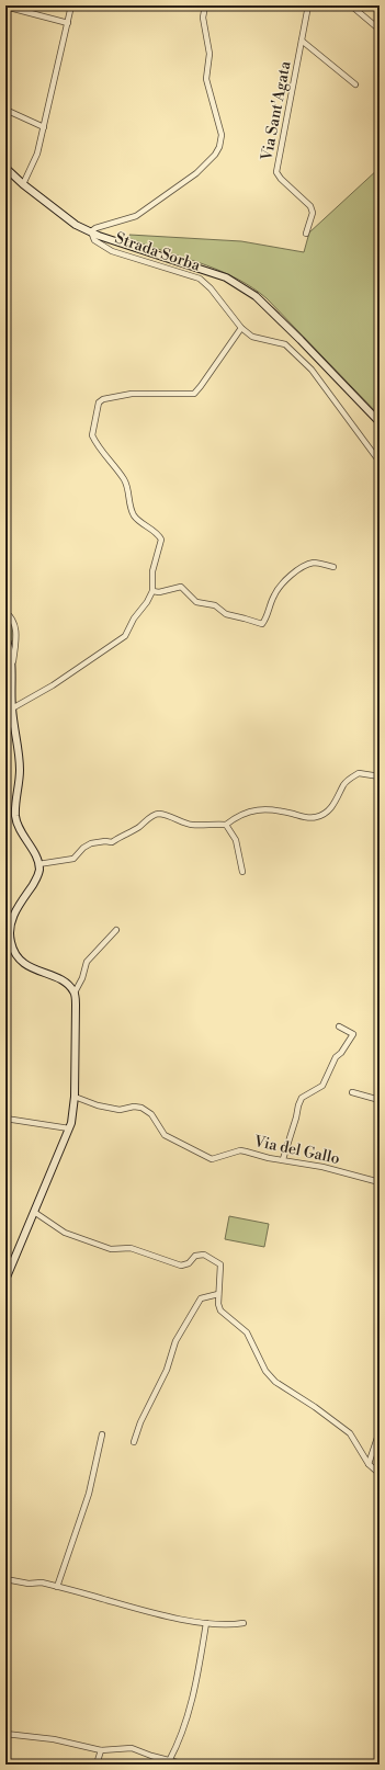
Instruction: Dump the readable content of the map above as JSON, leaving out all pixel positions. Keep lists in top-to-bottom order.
{
  "streets": {
    "street": ["Via Sant'Agata", "Strada Sorba", "Via del Gallo"]
  }
}
